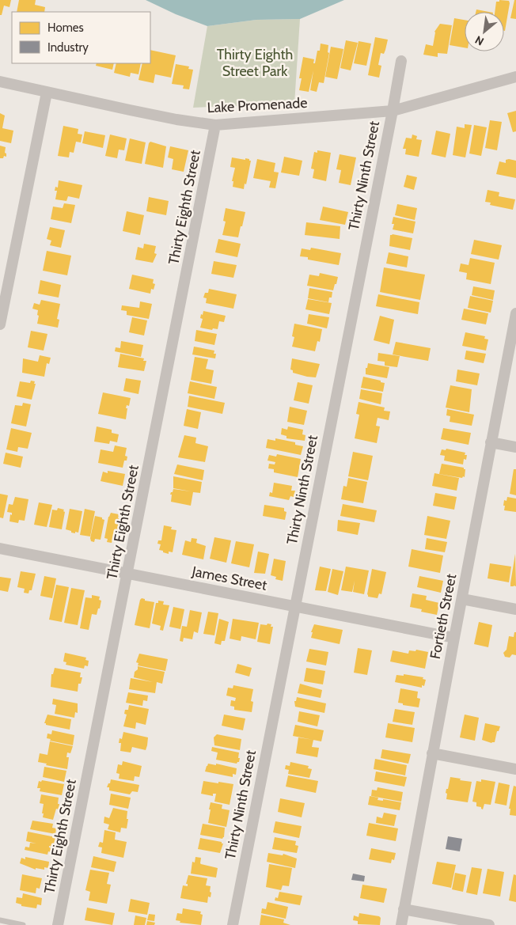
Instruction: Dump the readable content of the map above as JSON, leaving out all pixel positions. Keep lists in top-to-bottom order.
{
  "streets": {
    "street": [
      "Lake Promenade",
      "Thirty Ninth Street",
      "Thirty Eighth Street",
      "James Street",
      "Fortieth Street"
    ]
  },
  "crossings": [
    ["Lake Promenade", "Thirty Ninth Street"],
    ["Lake Promenade", "Thirty Eighth Street"],
    ["Thirty Ninth Street", "James Street"],
    ["Thirty Eighth Street", "James Street"],
    ["James Street", "Fortieth Street"]
  ],
  "parks": ["Thirty Eighth Street Park"],
  "legend": ["Homes", "Industry"],
  "north": "bottom left"
}
